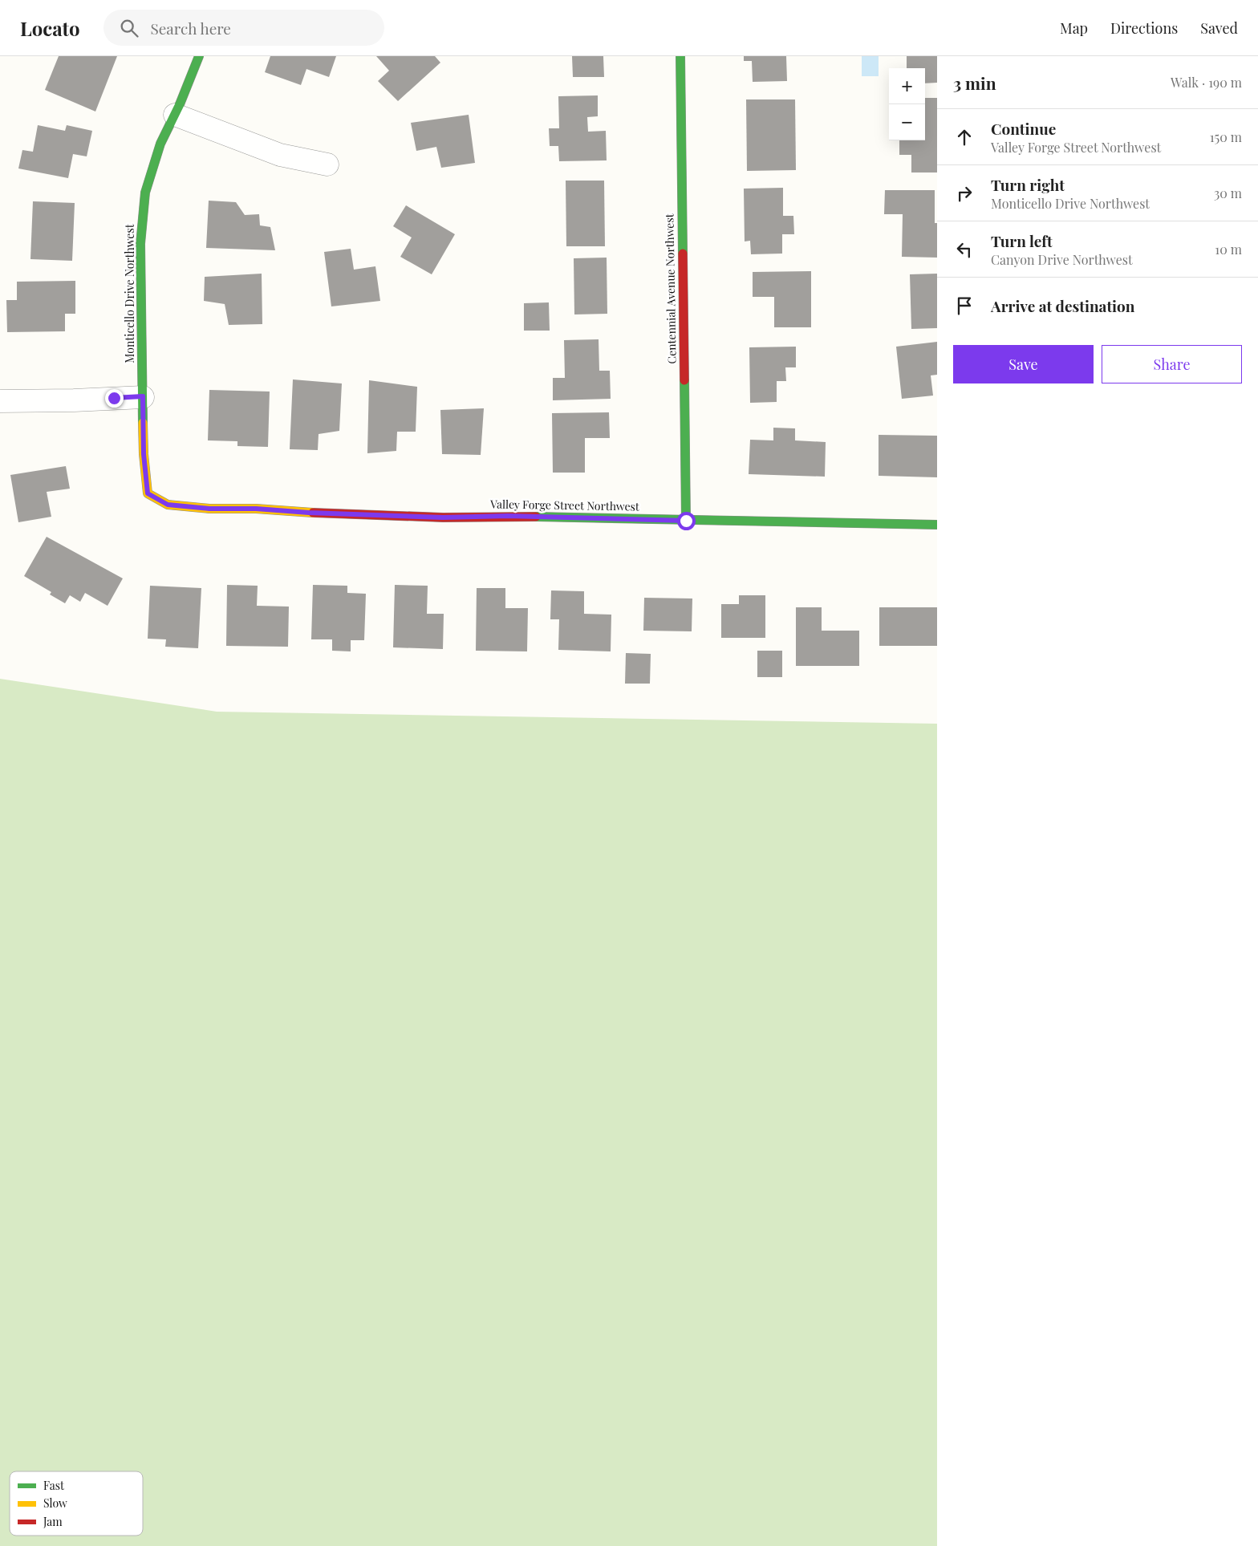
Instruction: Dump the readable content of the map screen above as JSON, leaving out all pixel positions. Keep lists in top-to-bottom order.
{
  "streets": {
    "street": ["Centennial Avenue Northwest", "Monticello Drive Northwest", "Valley Forge Street Northwest"]
  },
  "crossings": [
    ["Centennial Avenue Northwest", "Valley Forge Street Northwest"],
    ["Monticello Drive Northwest", "Valley Forge Street Northwest"]
  ],
  "legend": ["Fast", "Slow", "Jam"],
  "page": {
    "header": "Locato",
    "search": "Search here",
    "nav": ["Map", "Directions", "Saved"],
    "heading": ["3 min", "Walk · 190 m"],
    "map_buttons": ["+", "−"],
    "list": [
      ["Continue", "Valley Forge Street Northwest", "150 m"],
      ["Turn right", "Monticello Drive Northwest", "30 m"],
      ["Turn left", "Canyon Drive Northwest", "10 m"],
      "Arrive at destination"
    ],
    "buttons": ["Save", "Share"]
  }
}
